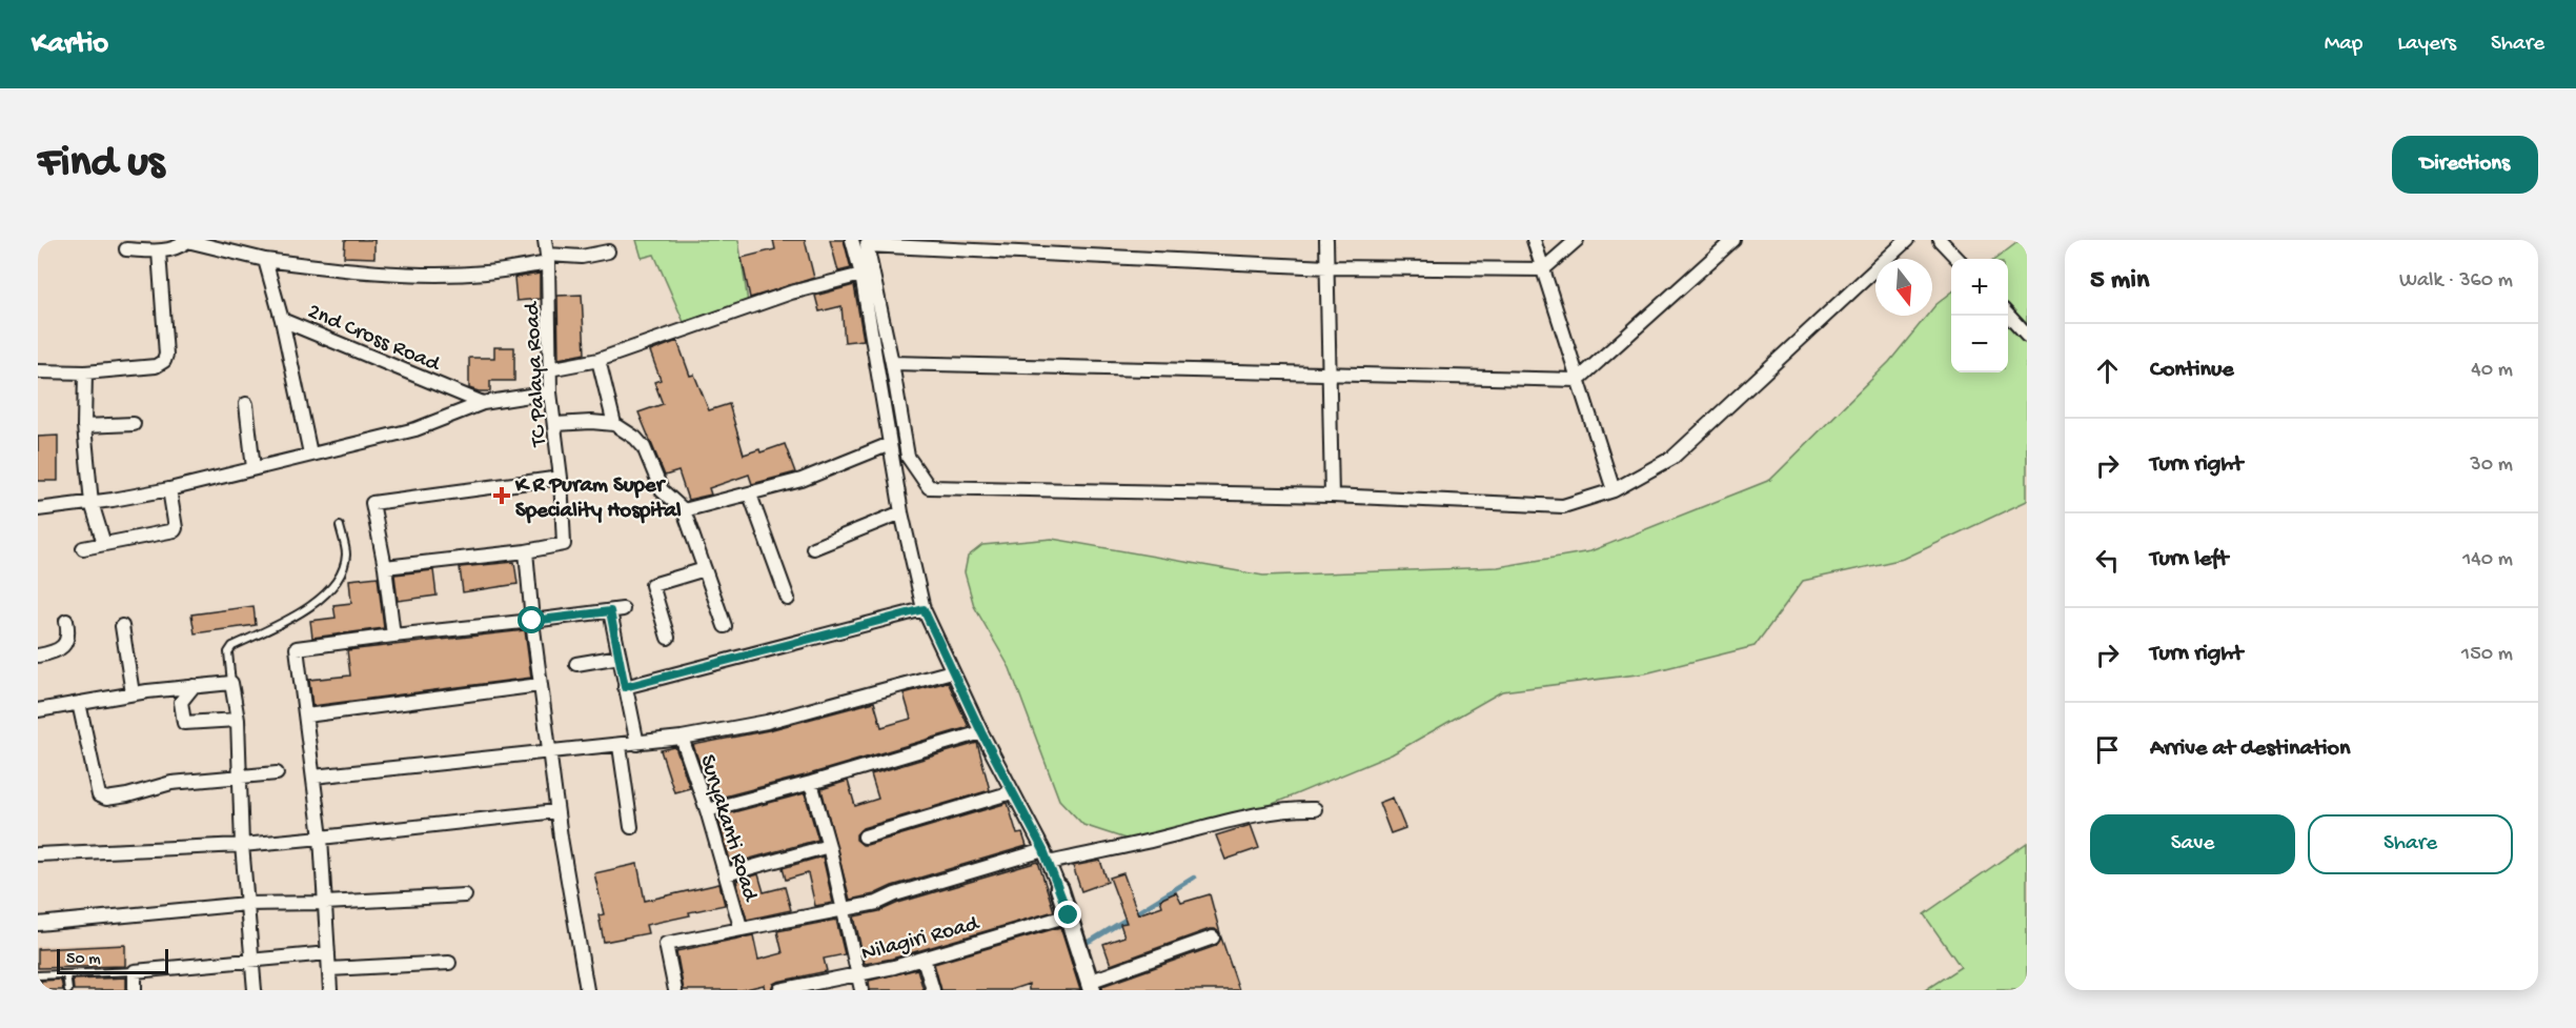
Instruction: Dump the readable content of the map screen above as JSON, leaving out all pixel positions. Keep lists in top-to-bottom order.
{
  "streets": {
    "street": [
      "2nd Cross Road",
      "TC Palaya Road",
      "Suryakanti Road",
      "Nilagiri Road"
    ]
  },
  "places": {
    "health": ["K R Puram Super Speciality Hospital"]
  },
  "scale_bar": "50 m",
  "north": "bottom",
  "page": {
    "header": "Kartio",
    "nav": ["Map", "Layers", "Share"],
    "buttons": [
      "Directions",
      ["Save", "Share"]
    ],
    "title": "Find us",
    "heading": ["5 min", "Walk · 360 m"],
    "map_buttons": ["+", "−"],
    "list": [
      ["Continue", "40 m"],
      ["Turn right", "30 m"],
      ["Turn left", "140 m"],
      ["Turn right", "150 m"],
      "Arrive at destination"
    ],
    "scale": "50 m"
  }
}
